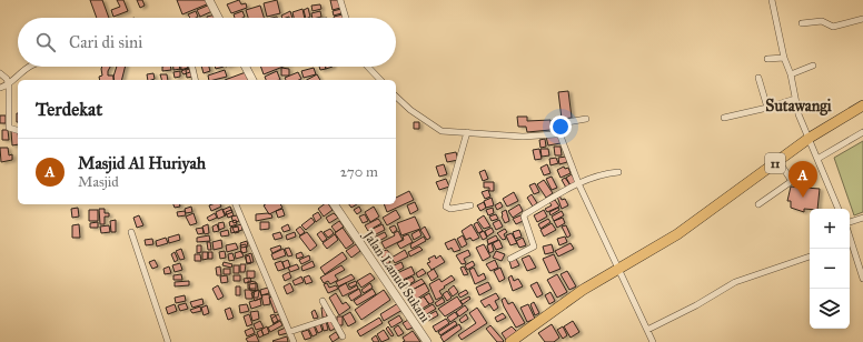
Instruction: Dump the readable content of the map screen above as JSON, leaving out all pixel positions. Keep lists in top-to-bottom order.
{
  "streets": {
    "highway": ["11"],
    "street": ["Jalan Lanud Sukani"]
  },
  "districts": ["Sutawangi"],
  "page": {
    "search": "Cari di sini",
    "heading": "Terdekat",
    "list": [
      {
        "mark": "A",
        "name": "Masjid Al Huriyah",
        "note": "Masjid",
        "value": "270 m"
      }
    ],
    "pins": "A",
    "map_buttons": ["+", "−"]
  }
}
